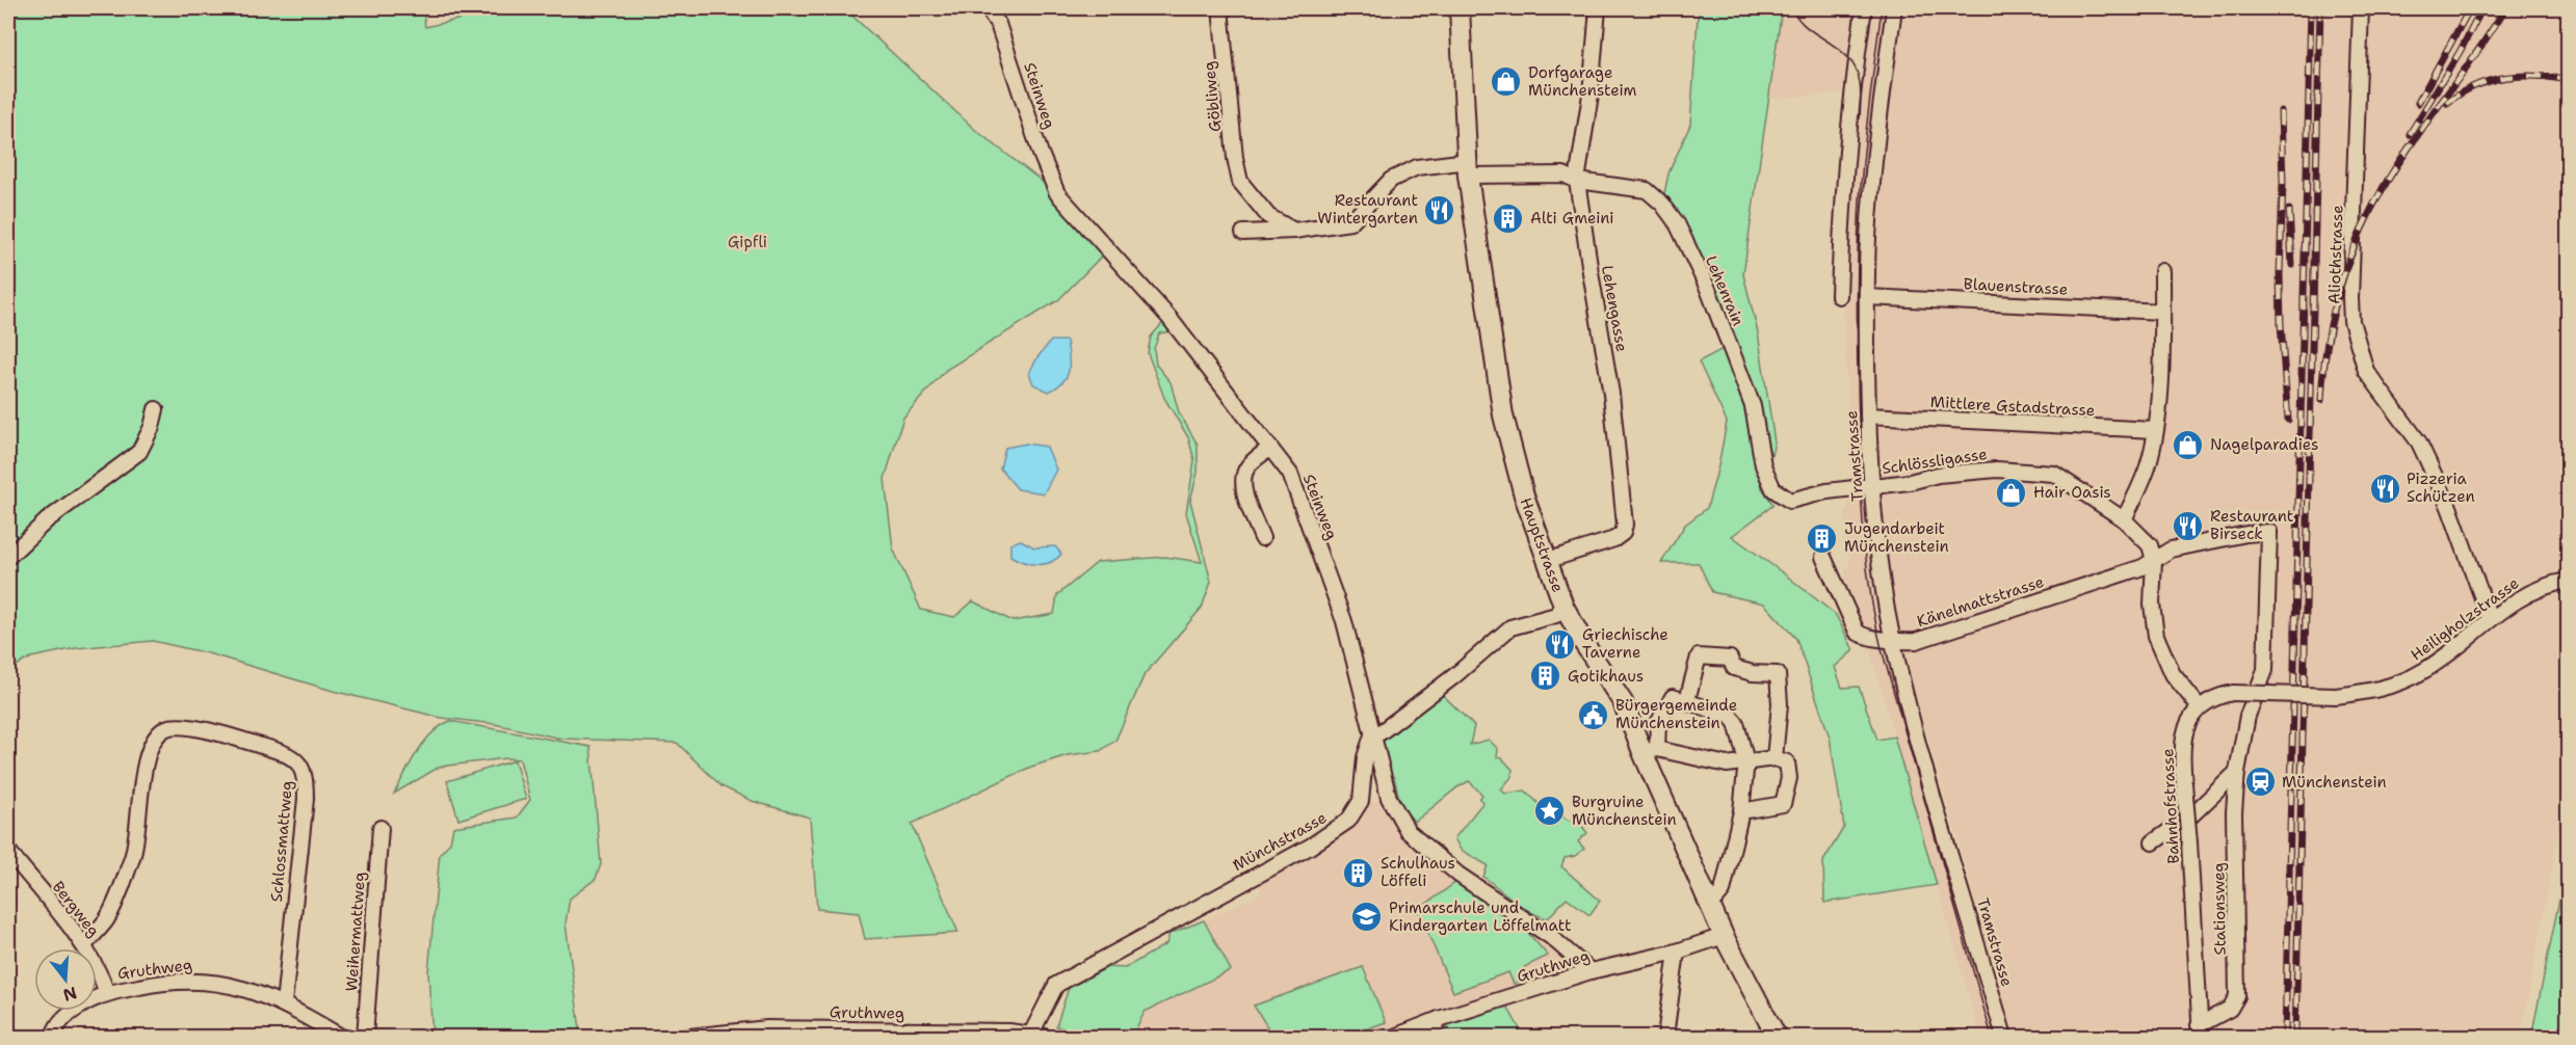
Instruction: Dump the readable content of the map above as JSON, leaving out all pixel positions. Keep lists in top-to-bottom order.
{
  "streets": {
    "main road": ["Hauptstrasse"],
    "street": [
      "Steinweg",
      "Göbliweg",
      "Aliothstrasse",
      "Blauenstrasse",
      "Lehenrain",
      "Lehengasse",
      "Mittlere Gstadstrasse",
      "Tramstrasse",
      "Schlössligasse",
      "Känelmattstrasse",
      "Heiligholzstrasse",
      "Bahnhofstrasse",
      "Schlossmattweg",
      "Münchstrasse",
      "Bergweg",
      "Stationsweg",
      "Weihermattweg",
      "Gruthweg"
    ]
  },
  "crossings": [
    ["Steinweg", "Münchstrasse"],
    ["Steinweg", "Gruthweg"],
    ["Göbliweg", "Lehenrain"],
    ["Aliothstrasse", "Heiligholzstrasse"],
    ["Blauenstrasse", "Tramstrasse"],
    ["Lehenrain", "Lehengasse"],
    ["Lehenrain", "Tramstrasse"],
    ["Lehenrain", "Schlössligasse"],
    ["Lehenrain", "Hauptstrasse"],
    ["Lehengasse", "Hauptstrasse"],
    ["Mittlere Gstadstrasse", "Tramstrasse"],
    ["Tramstrasse", "Schlössligasse"],
    ["Tramstrasse", "Känelmattstrasse"],
    ["Schlössligasse", "Känelmattstrasse"],
    ["Schlössligasse", "Stationsweg"],
    ["Hauptstrasse", "Gruthweg"],
    ["Känelmattstrasse", "Stationsweg"],
    ["Heiligholzstrasse", "Bahnhofstrasse"],
    ["Bahnhofstrasse", "Stationsweg"],
    ["Schlossmattweg", "Bergweg"],
    ["Schlossmattweg", "Gruthweg"],
    ["Münchstrasse", "Gruthweg"],
    ["Bergweg", "Gruthweg"]
  ],
  "parks": ["Gipfli"],
  "places": {
    "shop": ["Dorfgarage Münchensteim", "Nagelparadies", "Hair Oasis"],
    "restaurant": [
      "Restaurant Wintergarten",
      "Pizzeria Schützen",
      "Restaurant Birseck",
      "Griechische Taverne"
    ],
    "building": [
      "Alti Gmeini",
      "Jugendarbeit Münchenstein",
      "Gotikhaus",
      "Schulhaus Löffeli"
    ],
    "public building": ["Bürgergemeinde Münchenstein"],
    "station": ["Münchenstein"],
    "place": ["Burgruine Münchenstein"],
    "school or university": ["Primarschule und Kindergarten Löffelmatt"]
  },
  "north": "bottom"
}
